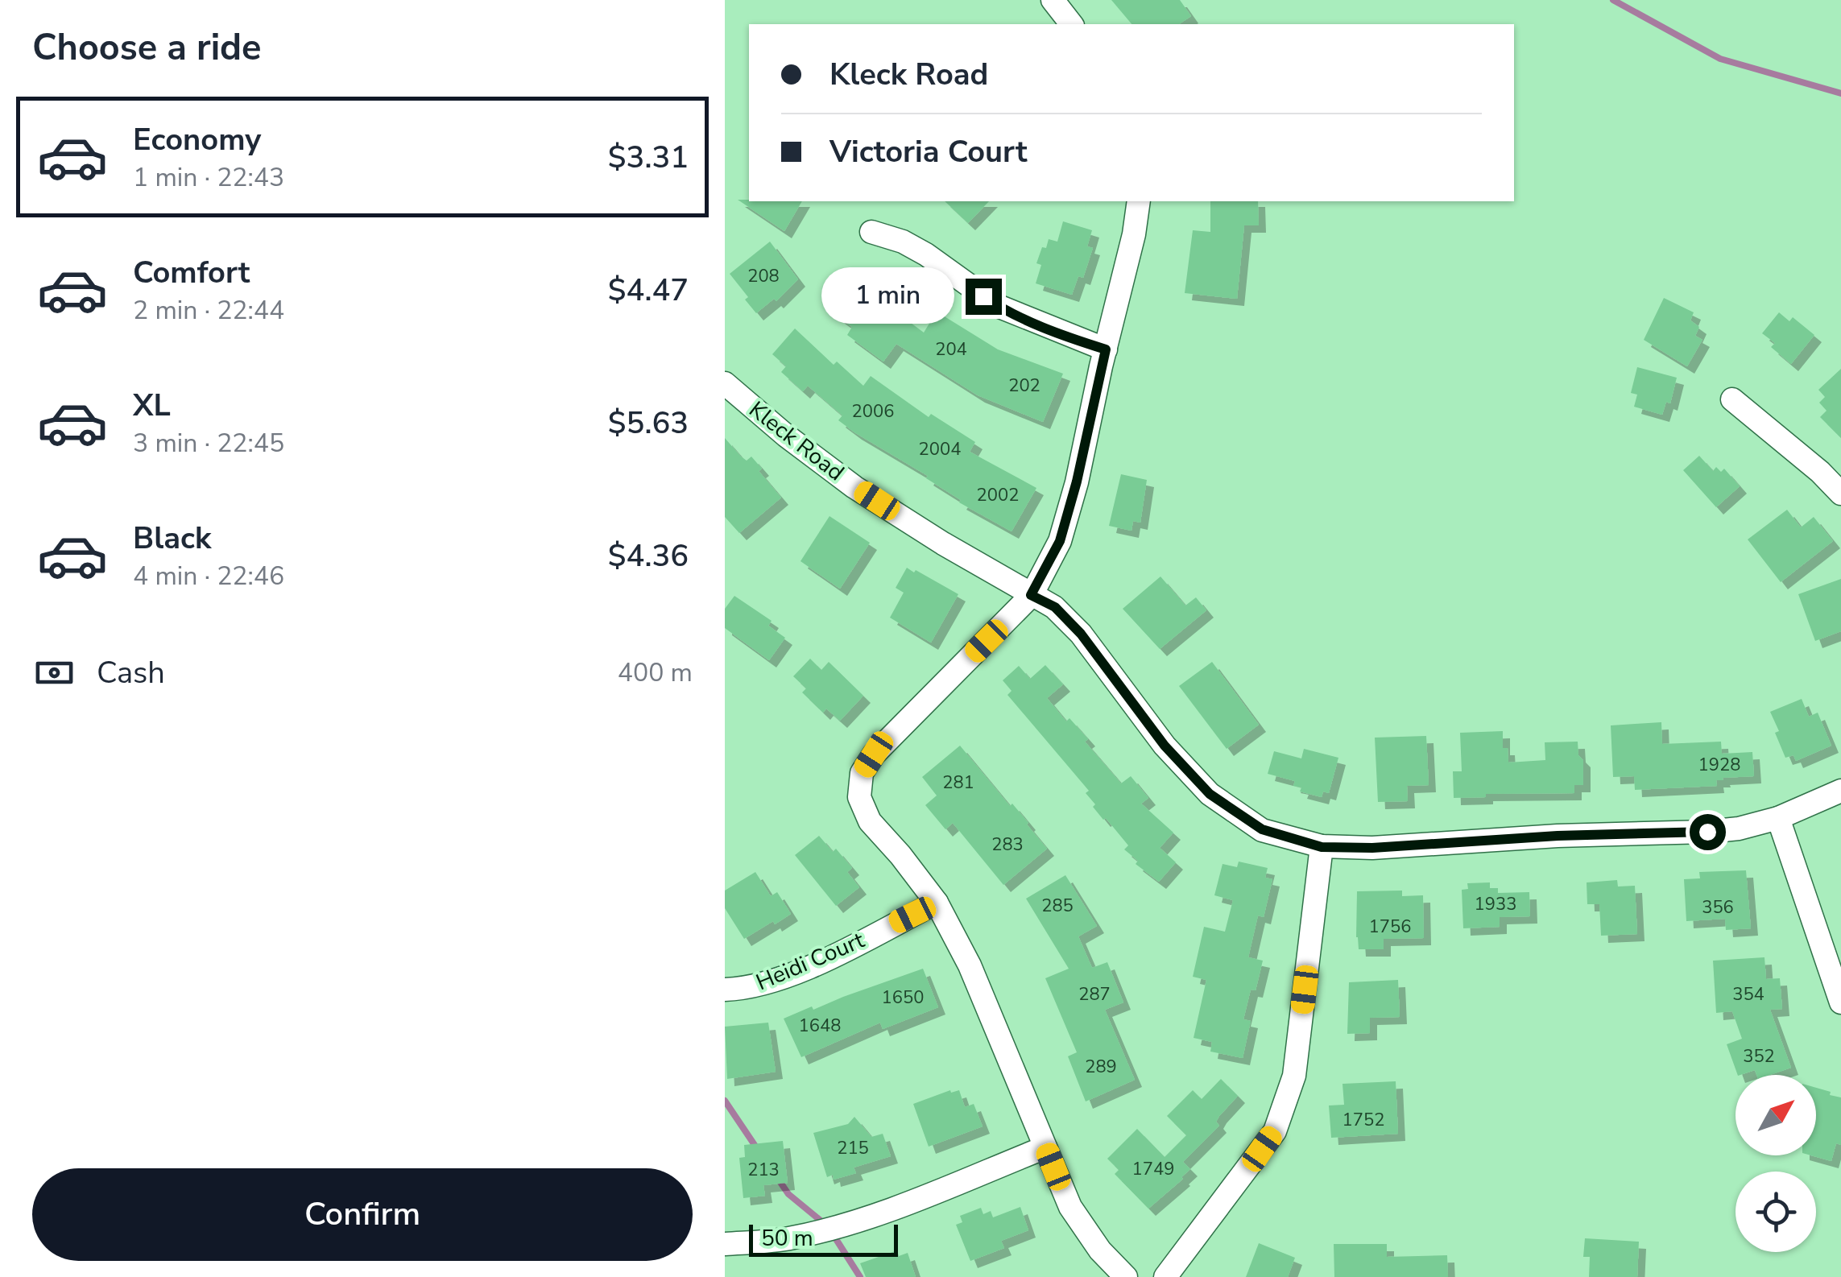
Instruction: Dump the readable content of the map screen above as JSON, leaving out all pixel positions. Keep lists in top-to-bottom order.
{
  "streets": {
    "street": ["Kleck Road", "Heidi Court"]
  },
  "house_numbers": [
    "208",
    "204",
    "202",
    "2006",
    "2004",
    "2002",
    "1928",
    "281",
    "283",
    "1933",
    "285",
    "356",
    "1756",
    "287",
    "354",
    "1650",
    "1648",
    "352",
    "289",
    "1752",
    "215",
    "1749",
    "213"
  ],
  "scale_bar": "50 m",
  "north": "top right",
  "page": {
    "heading": "Choose a ride",
    "banner": ["Kleck Road", "Victoria Court"],
    "list": [
      {
        "name": "Economy",
        "note": "1 min · 22:43",
        "value": "$3.31"
      },
      {
        "name": "Comfort",
        "note": "2 min · 22:44",
        "value": "$4.47"
      },
      {
        "name": "XL",
        "note": "3 min · 22:45",
        "value": "$5.63"
      },
      {
        "name": "Black",
        "note": "4 min · 22:46",
        "value": "$4.36"
      }
    ],
    "bubble": "1 min",
    "pay": ["Cash", "400 m"],
    "buttons": "Confirm",
    "scale": "50 m"
  }
}
